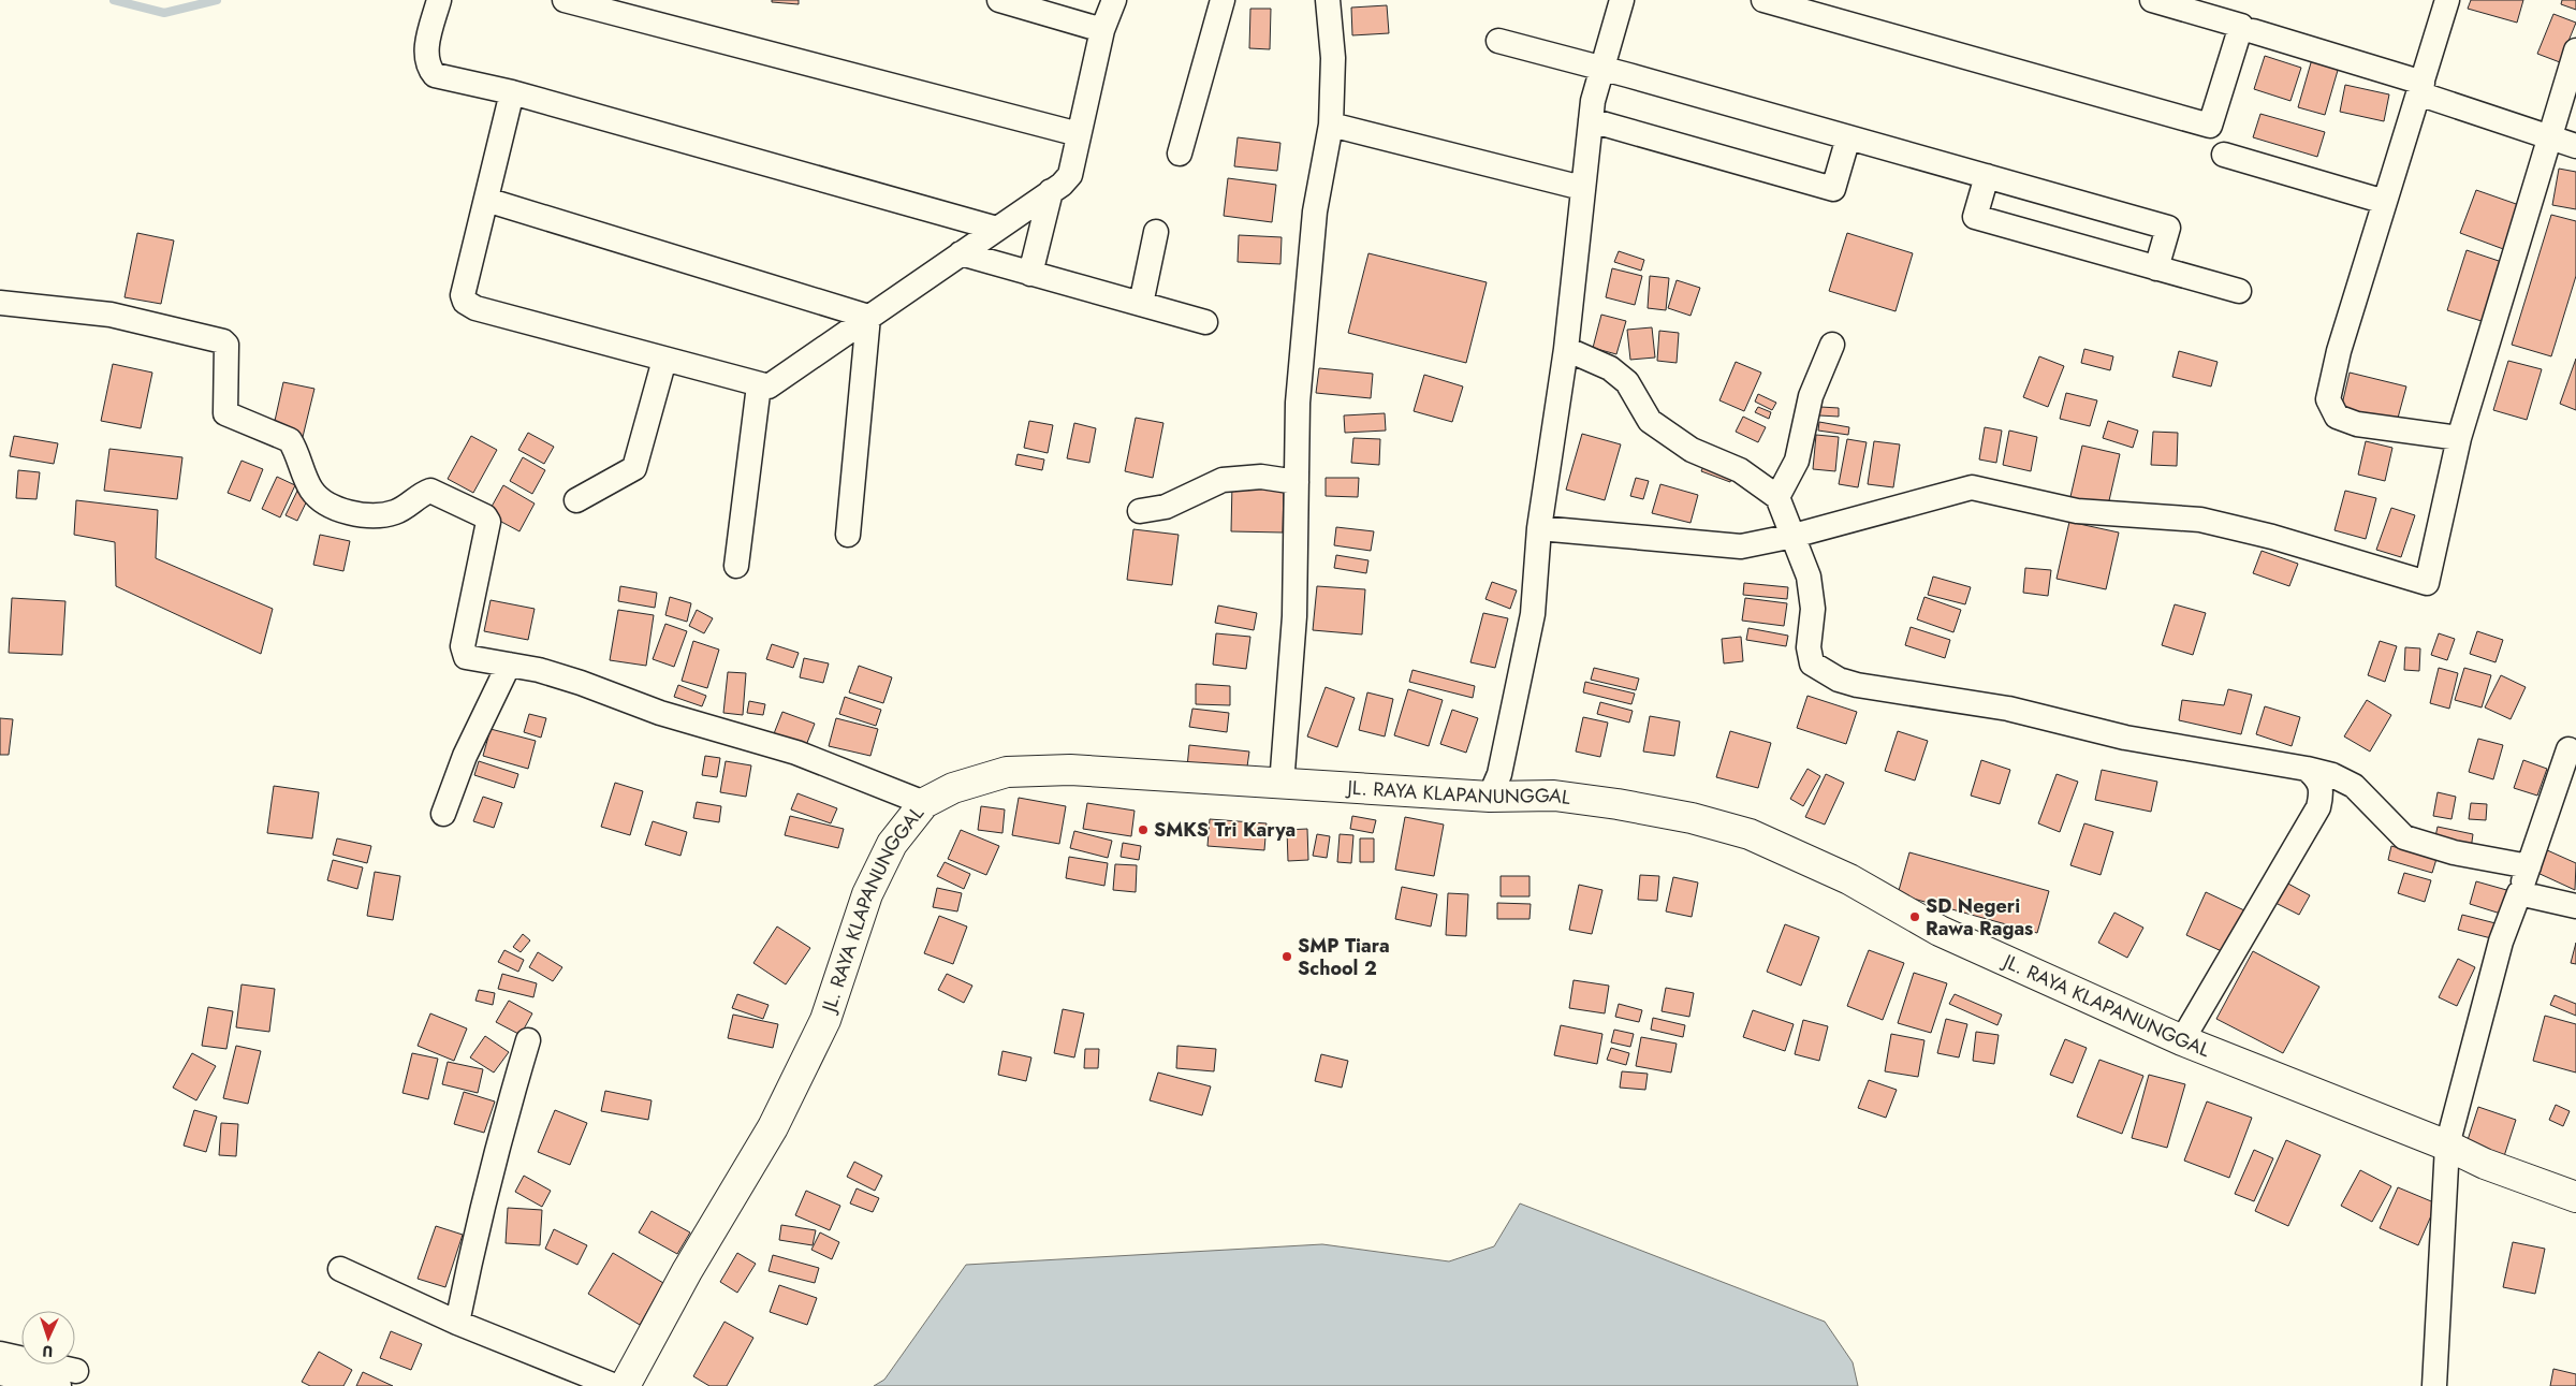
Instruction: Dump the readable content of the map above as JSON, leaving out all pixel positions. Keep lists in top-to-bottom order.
{
  "streets": {
    "street": ["JL. RAYA KLAPANUNGGAL"]
  },
  "places": ["SMKS Tri Karya", "SD Negeri Rawa Ragas", "SMP Tiara School 2"],
  "north": "bottom"
}
